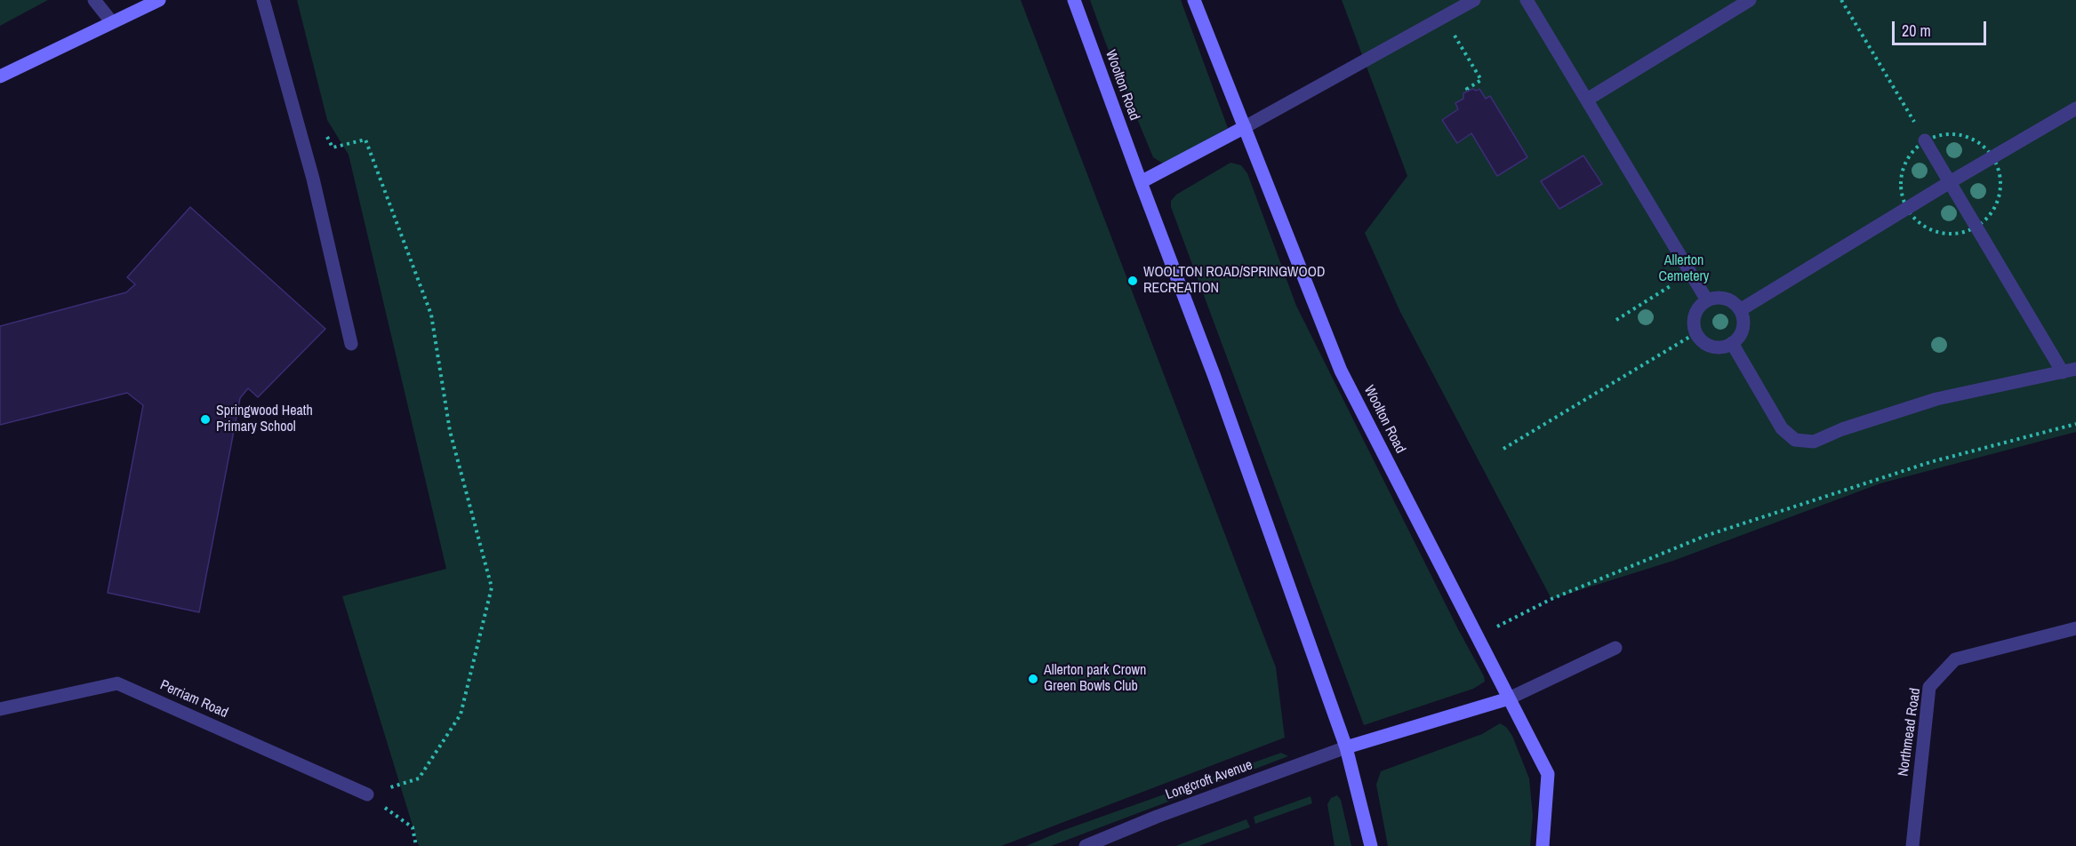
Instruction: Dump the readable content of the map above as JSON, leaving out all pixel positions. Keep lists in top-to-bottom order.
{
  "streets": {
    "main road": ["Woolton Road"],
    "street": ["Perriam Road", "Northmead Road", "Longcroft Avenue"]
  },
  "crossings": [
    ["Woolton Road", "Longcroft Avenue"]
  ],
  "parks": ["Allerton Cemetery"],
  "places": ["WOOLTON ROAD/SPRINGWOOD RECREATION", "Springwood Heath Primary School", "Allerton park Crown Green Bowls Club"],
  "scale_bar": "20 m"
}
